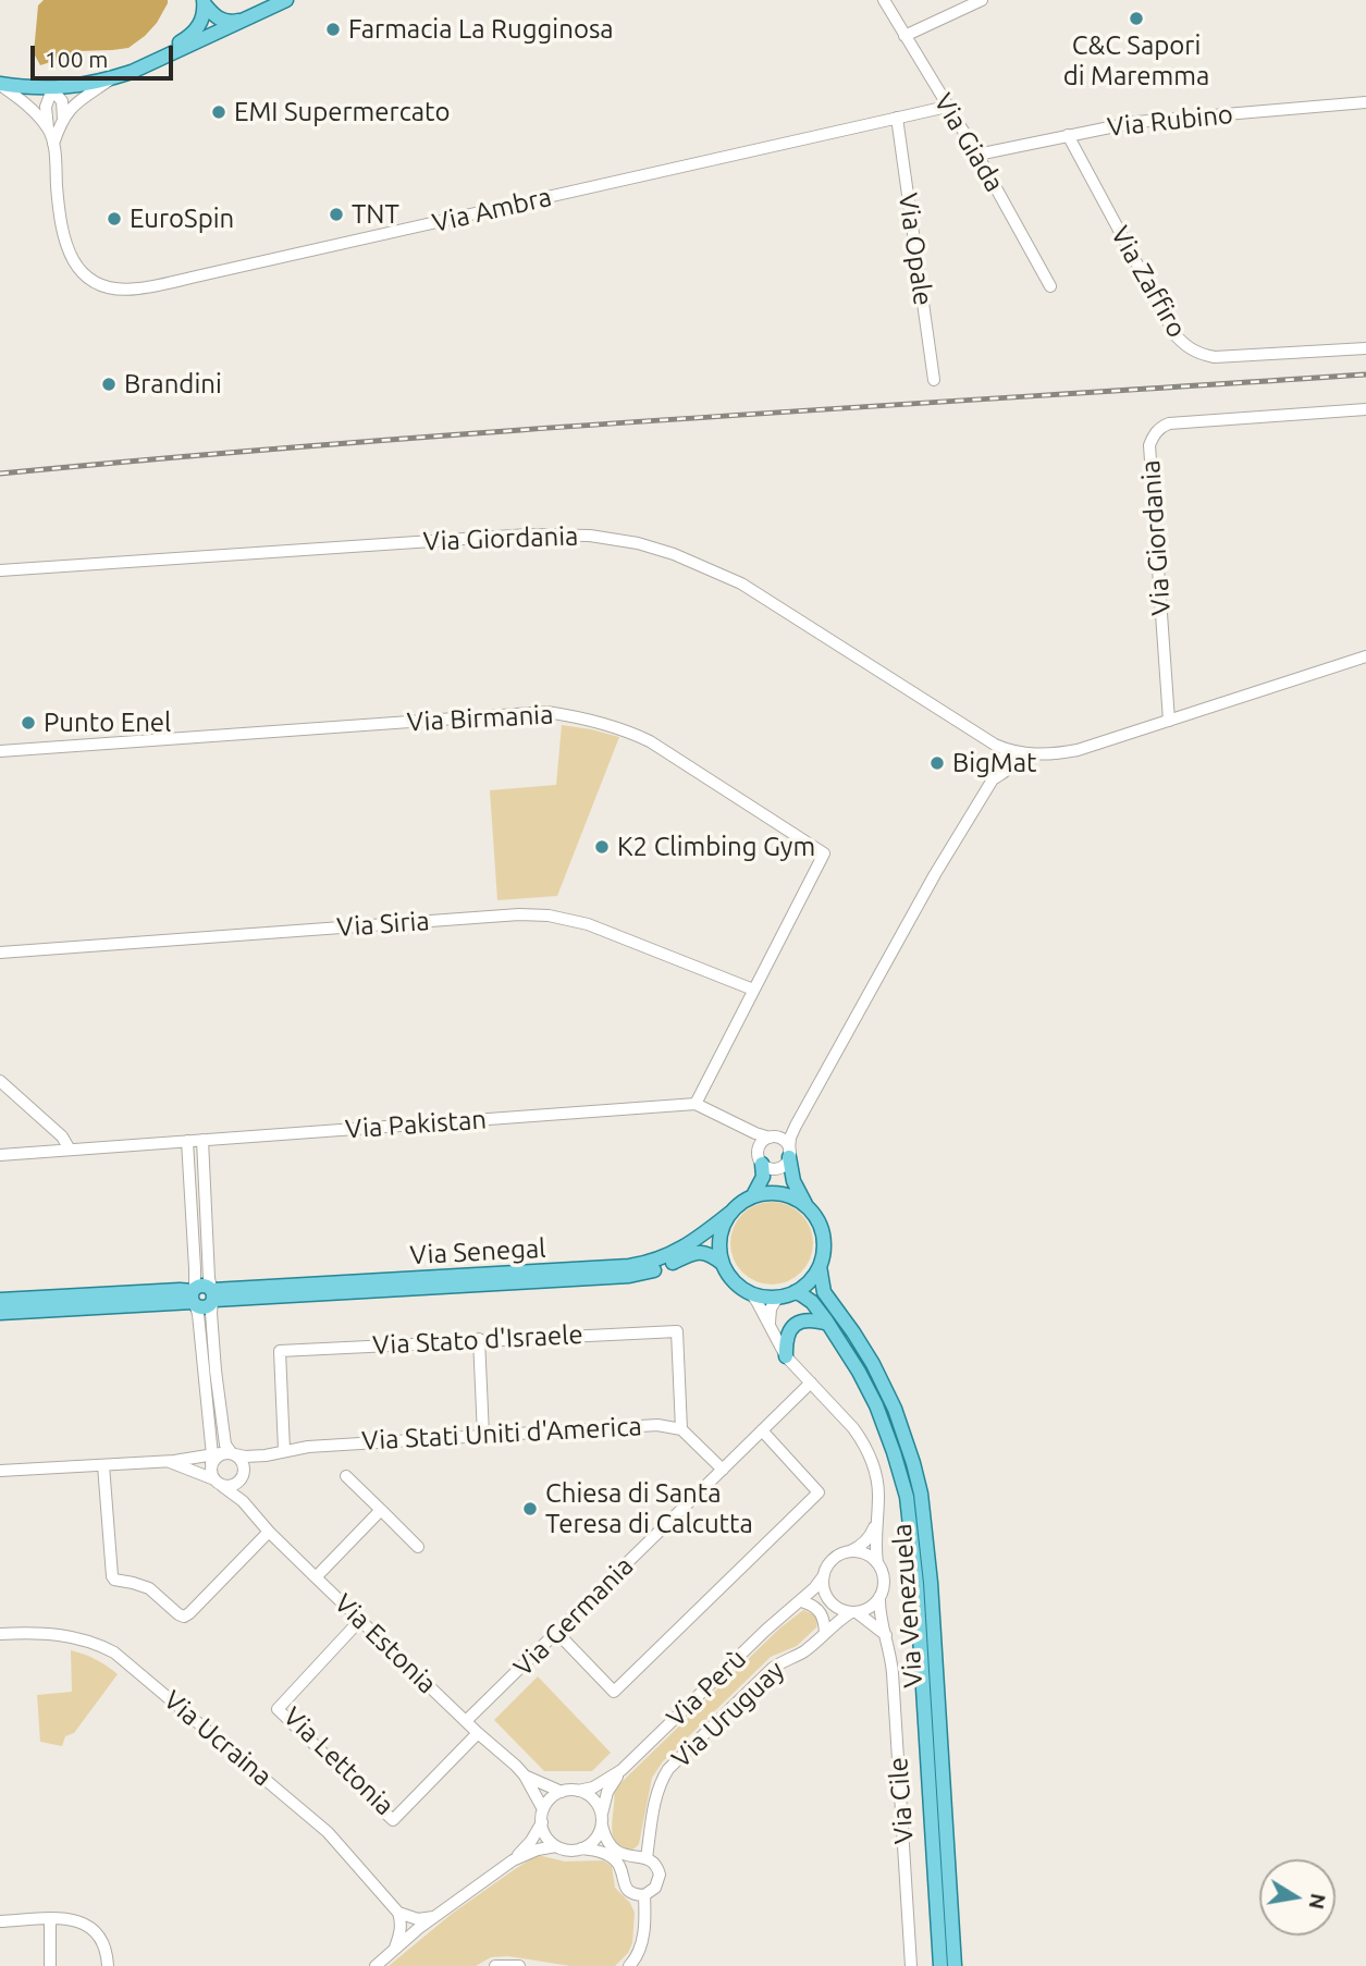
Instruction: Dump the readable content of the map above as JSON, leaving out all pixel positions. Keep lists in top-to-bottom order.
{
  "streets": {
    "main road": ["Via Senegal", "Via Venezuela"],
    "street": [
      "Via Rubino",
      "Via Giada",
      "Via Ambra",
      "Via Opale",
      "Via Zaffiro",
      "Via Giordania",
      "Via Birmania",
      "Via Siria",
      "Via Pakistan",
      "Via Stato d'Israele",
      "Via Stati Uniti d'America",
      "Via Germania",
      "Via Estonia",
      "Via Perù",
      "Via Uruguay",
      "Via Ucraina",
      "Via Lettonia",
      "Via Cile"
    ]
  },
  "crossings": [
    ["Via Rubino", "Via Giada"],
    ["Via Rubino", "Via Zaffiro"],
    ["Via Giada", "Via Ambra"],
    ["Via Ambra", "Via Opale"],
    ["Via Birmania", "Via Siria"],
    ["Via Birmania", "Via Pakistan"],
    ["Via Senegal", "Via Venezuela"],
    ["Via Stato d'Israele", "Via Stati Uniti d'America"],
    ["Via Stati Uniti d'America", "Via Germania"],
    ["Via Stati Uniti d'America", "Via Estonia"],
    ["Via Germania", "Via Estonia"],
    ["Via Estonia", "Via Perù"],
    ["Via Estonia", "Via Lettonia"],
    ["Via Perù", "Via Uruguay"],
    ["Via Perù", "Via Cile"],
    ["Via Uruguay", "Via Cile"]
  ],
  "places": [
    "C&C Sapori di Maremma",
    "Farmacia La Rugginosa",
    "EMI Supermercato",
    "TNT",
    "EuroSpin",
    "Brandini",
    "Punto Enel",
    "BigMat",
    "K2 Climbing Gym",
    "Chiesa di Santa Teresa di Calcutta"
  ],
  "scale_bar": "100 m",
  "north": "right"
}
